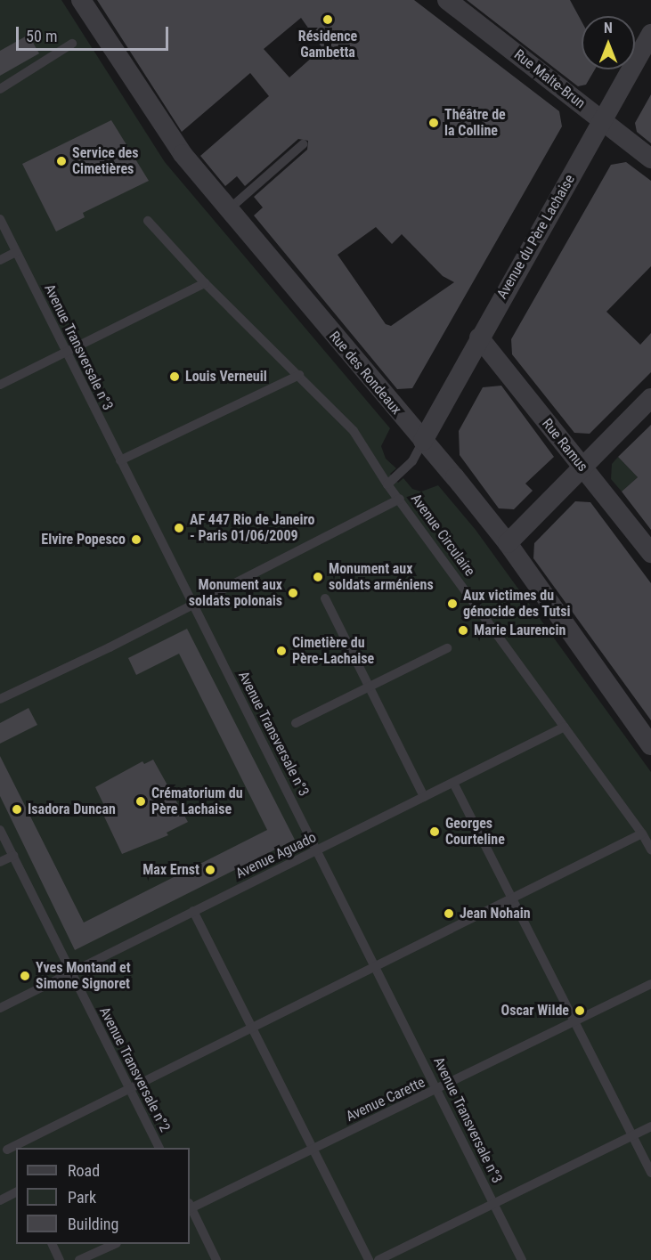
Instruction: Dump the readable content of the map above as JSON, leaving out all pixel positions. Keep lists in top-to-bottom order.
{
  "streets": {
    "street": [
      "Rue Malte-Brun",
      "Avenue du Père Lachaise",
      "Rue des Rondeaux",
      "Rue Ramus"
    ],
    "lane": [
      "Avenue Transversale n°3",
      "Avenue Circulaire",
      "Avenue Aguado",
      "Avenue Transversale n°2",
      "Avenue Carette"
    ]
  },
  "crossings": [
    ["Rue Malte-Brun", "Avenue du Père Lachaise"],
    ["Avenue du Père Lachaise", "Rue des Rondeaux"],
    ["Avenue du Père Lachaise", "Rue Ramus"],
    ["Avenue Transversale n°3", "Avenue Aguado"],
    ["Avenue Transversale n°3", "Avenue Carette"],
    ["Avenue Circulaire", "Avenue Aguado"],
    ["Avenue Aguado", "Avenue Transversale n°2"]
  ],
  "places": [
    "Résidence Gambetta",
    "Théâtre de la Colline",
    "Service des Cimetières",
    "Louis Verneuil",
    "AF 447 Rio de Janeiro - Paris 01/06/2009",
    "Elvire Popesco",
    "Monument aux soldats arméniens",
    "Monument aux soldats polonais",
    "Aux victimes du génocide des Tutsi",
    "Marie Laurencin",
    "Cimetière du Père-Lachaise",
    "Crématorium du Père Lachaise",
    "Isadora Duncan",
    "Georges Courteline",
    "Max Ernst",
    "Jean Nohain",
    "Yves Montand et Simone Signoret",
    "Oscar Wilde"
  ],
  "legend": ["Road", "Park", "Building"],
  "scale_bar": "50 m",
  "north": "top"
}
